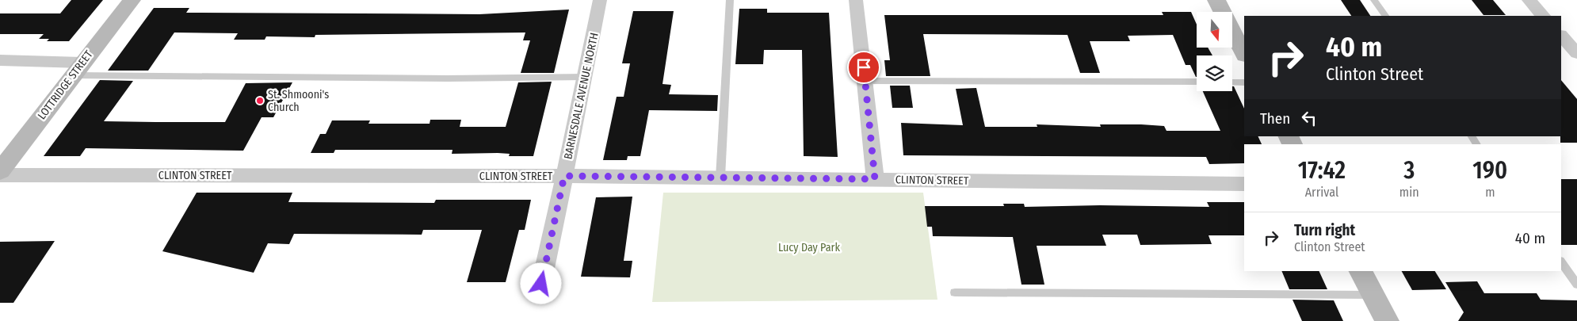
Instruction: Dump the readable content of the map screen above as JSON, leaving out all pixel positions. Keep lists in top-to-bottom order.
{
  "streets": {
    "street": ["LOTTRIDGE STREET", "BARNESDALE AVENUE NORTH", "CLINTON STREET"]
  },
  "crossings": [
    ["BARNESDALE AVENUE NORTH", "CLINTON STREET"]
  ],
  "parks": ["Lucy Day Park"],
  "places": ["St. Shmooni's Church"],
  "north": "bottom",
  "page": {
    "turn": ["40 m", "Clinton Street"],
    "then": "Then",
    "eta": [
      "17:42",
      "Arrival",
      "3",
      "min",
      "190",
      "m"
    ],
    "list": [
      {
        "name": "Turn right",
        "note": "Clinton Street",
        "value": "40 m"
      }
    ]
  }
}
